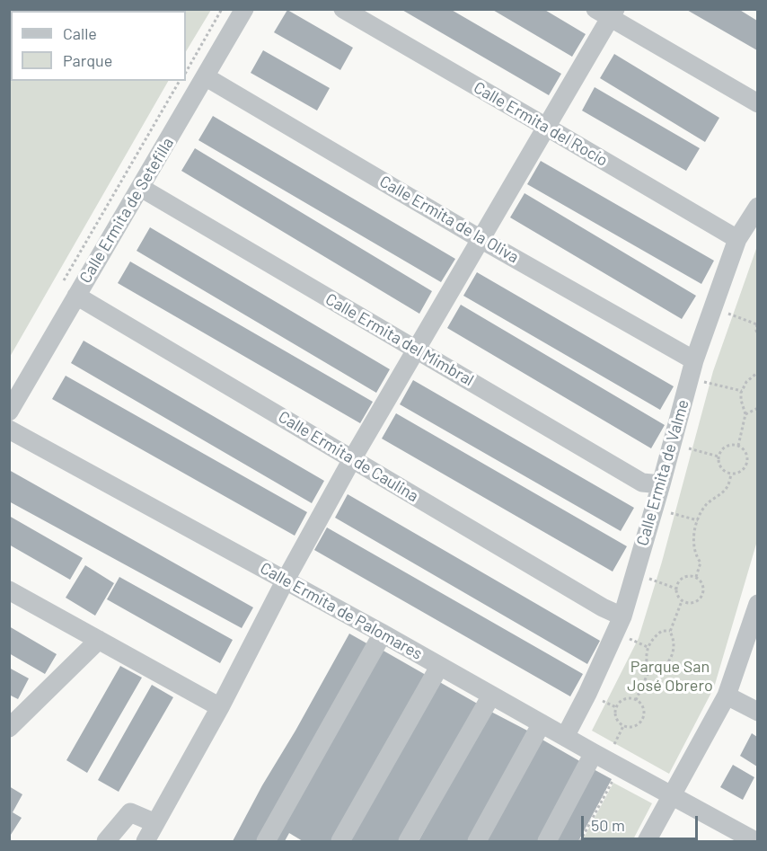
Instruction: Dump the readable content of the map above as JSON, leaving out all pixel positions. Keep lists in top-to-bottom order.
{
  "streets": {
    "street": [
      "Calle Ermita del Rocío",
      "Calle Ermita de Setefilla",
      "Calle Ermita de la Oliva",
      "Calle Ermita del Mimbral",
      "Calle Ermita de Caulina",
      "Calle Ermita de Valme",
      "Calle Ermita de Palomares"
    ]
  },
  "crossings": [
    ["Calle Ermita del Rocío", "Calle Ermita de Valme"],
    ["Calle Ermita de Setefilla", "Calle Ermita de la Oliva"],
    ["Calle Ermita de Setefilla", "Calle Ermita del Mimbral"],
    ["Calle Ermita de Setefilla", "Calle Ermita de Caulina"],
    ["Calle Ermita de la Oliva", "Calle Ermita de Valme"],
    ["Calle Ermita del Mimbral", "Calle Ermita de Valme"],
    ["Calle Ermita de Caulina", "Calle Ermita de Valme"],
    ["Calle Ermita de Valme", "Calle Ermita de Palomares"]
  ],
  "parks": ["Parque San José Obrero"],
  "legend": ["Calle", "Parque"],
  "scale_bar": "50 m"
}
